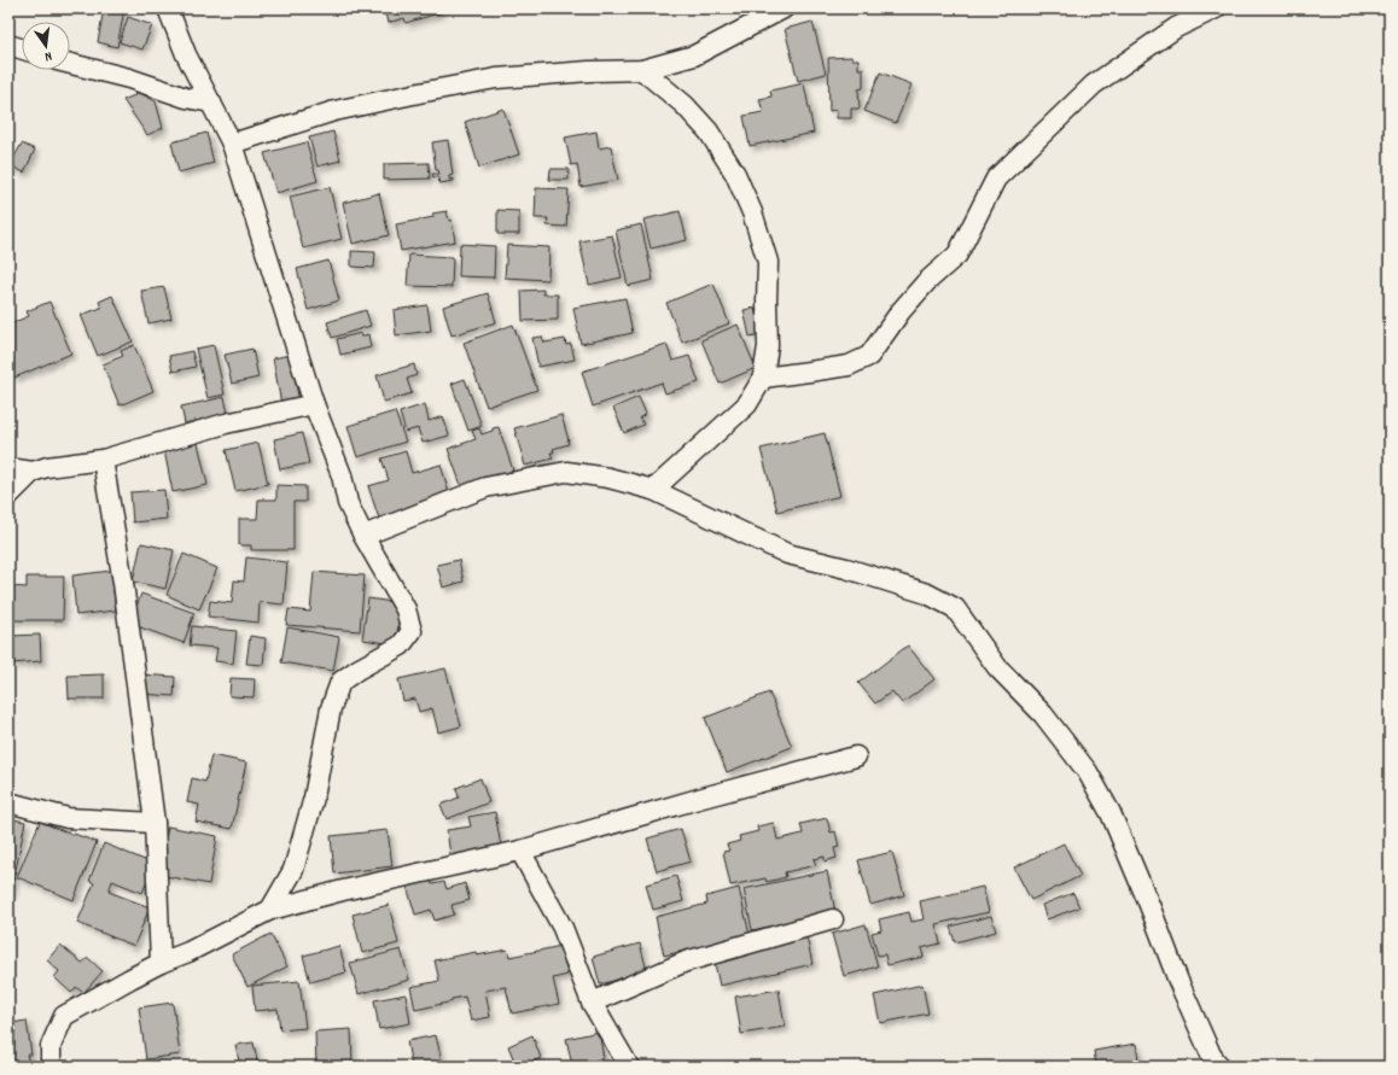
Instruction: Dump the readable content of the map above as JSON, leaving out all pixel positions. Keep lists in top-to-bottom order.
{
  "north": "bottom"
}
